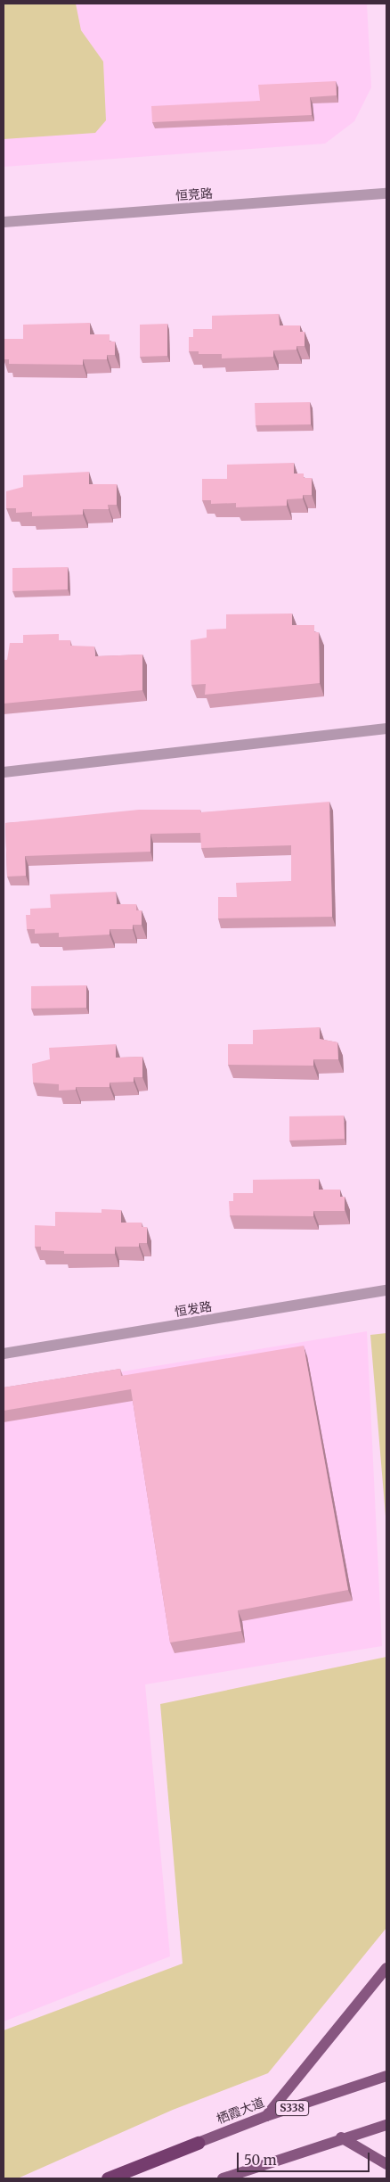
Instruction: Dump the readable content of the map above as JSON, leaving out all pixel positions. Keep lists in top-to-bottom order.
{
  "streets": {
    "highway": ["S338", "栖霞大道"],
    "street": ["恒竞路", "恒发路"]
  },
  "scale_bar": "50 m"
}
